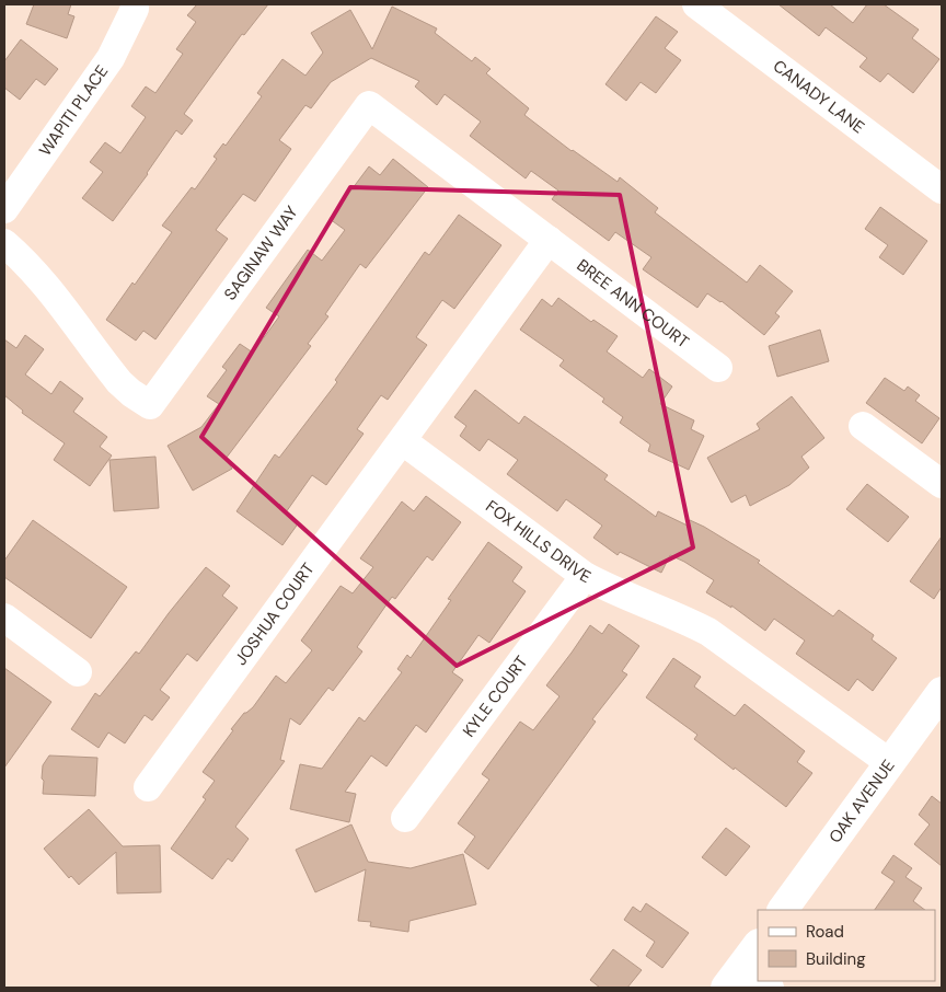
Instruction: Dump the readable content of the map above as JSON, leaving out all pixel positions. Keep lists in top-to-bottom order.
{
  "streets": {
    "main road": ["OAK AVENUE"],
    "street": [
      "CANADY LANE",
      "WAPITI PLACE",
      "SAGINAW WAY",
      "BREE ANN COURT",
      "FOX HILLS DRIVE",
      "JOSHUA COURT",
      "KYLE COURT"
    ]
  },
  "crossings": [
    ["SAGINAW WAY", "BREE ANN COURT"],
    ["FOX HILLS DRIVE", "JOSHUA COURT"],
    ["FOX HILLS DRIVE", "KYLE COURT"],
    ["FOX HILLS DRIVE", "OAK AVENUE"]
  ],
  "legend": ["Road", "Building"]
}
